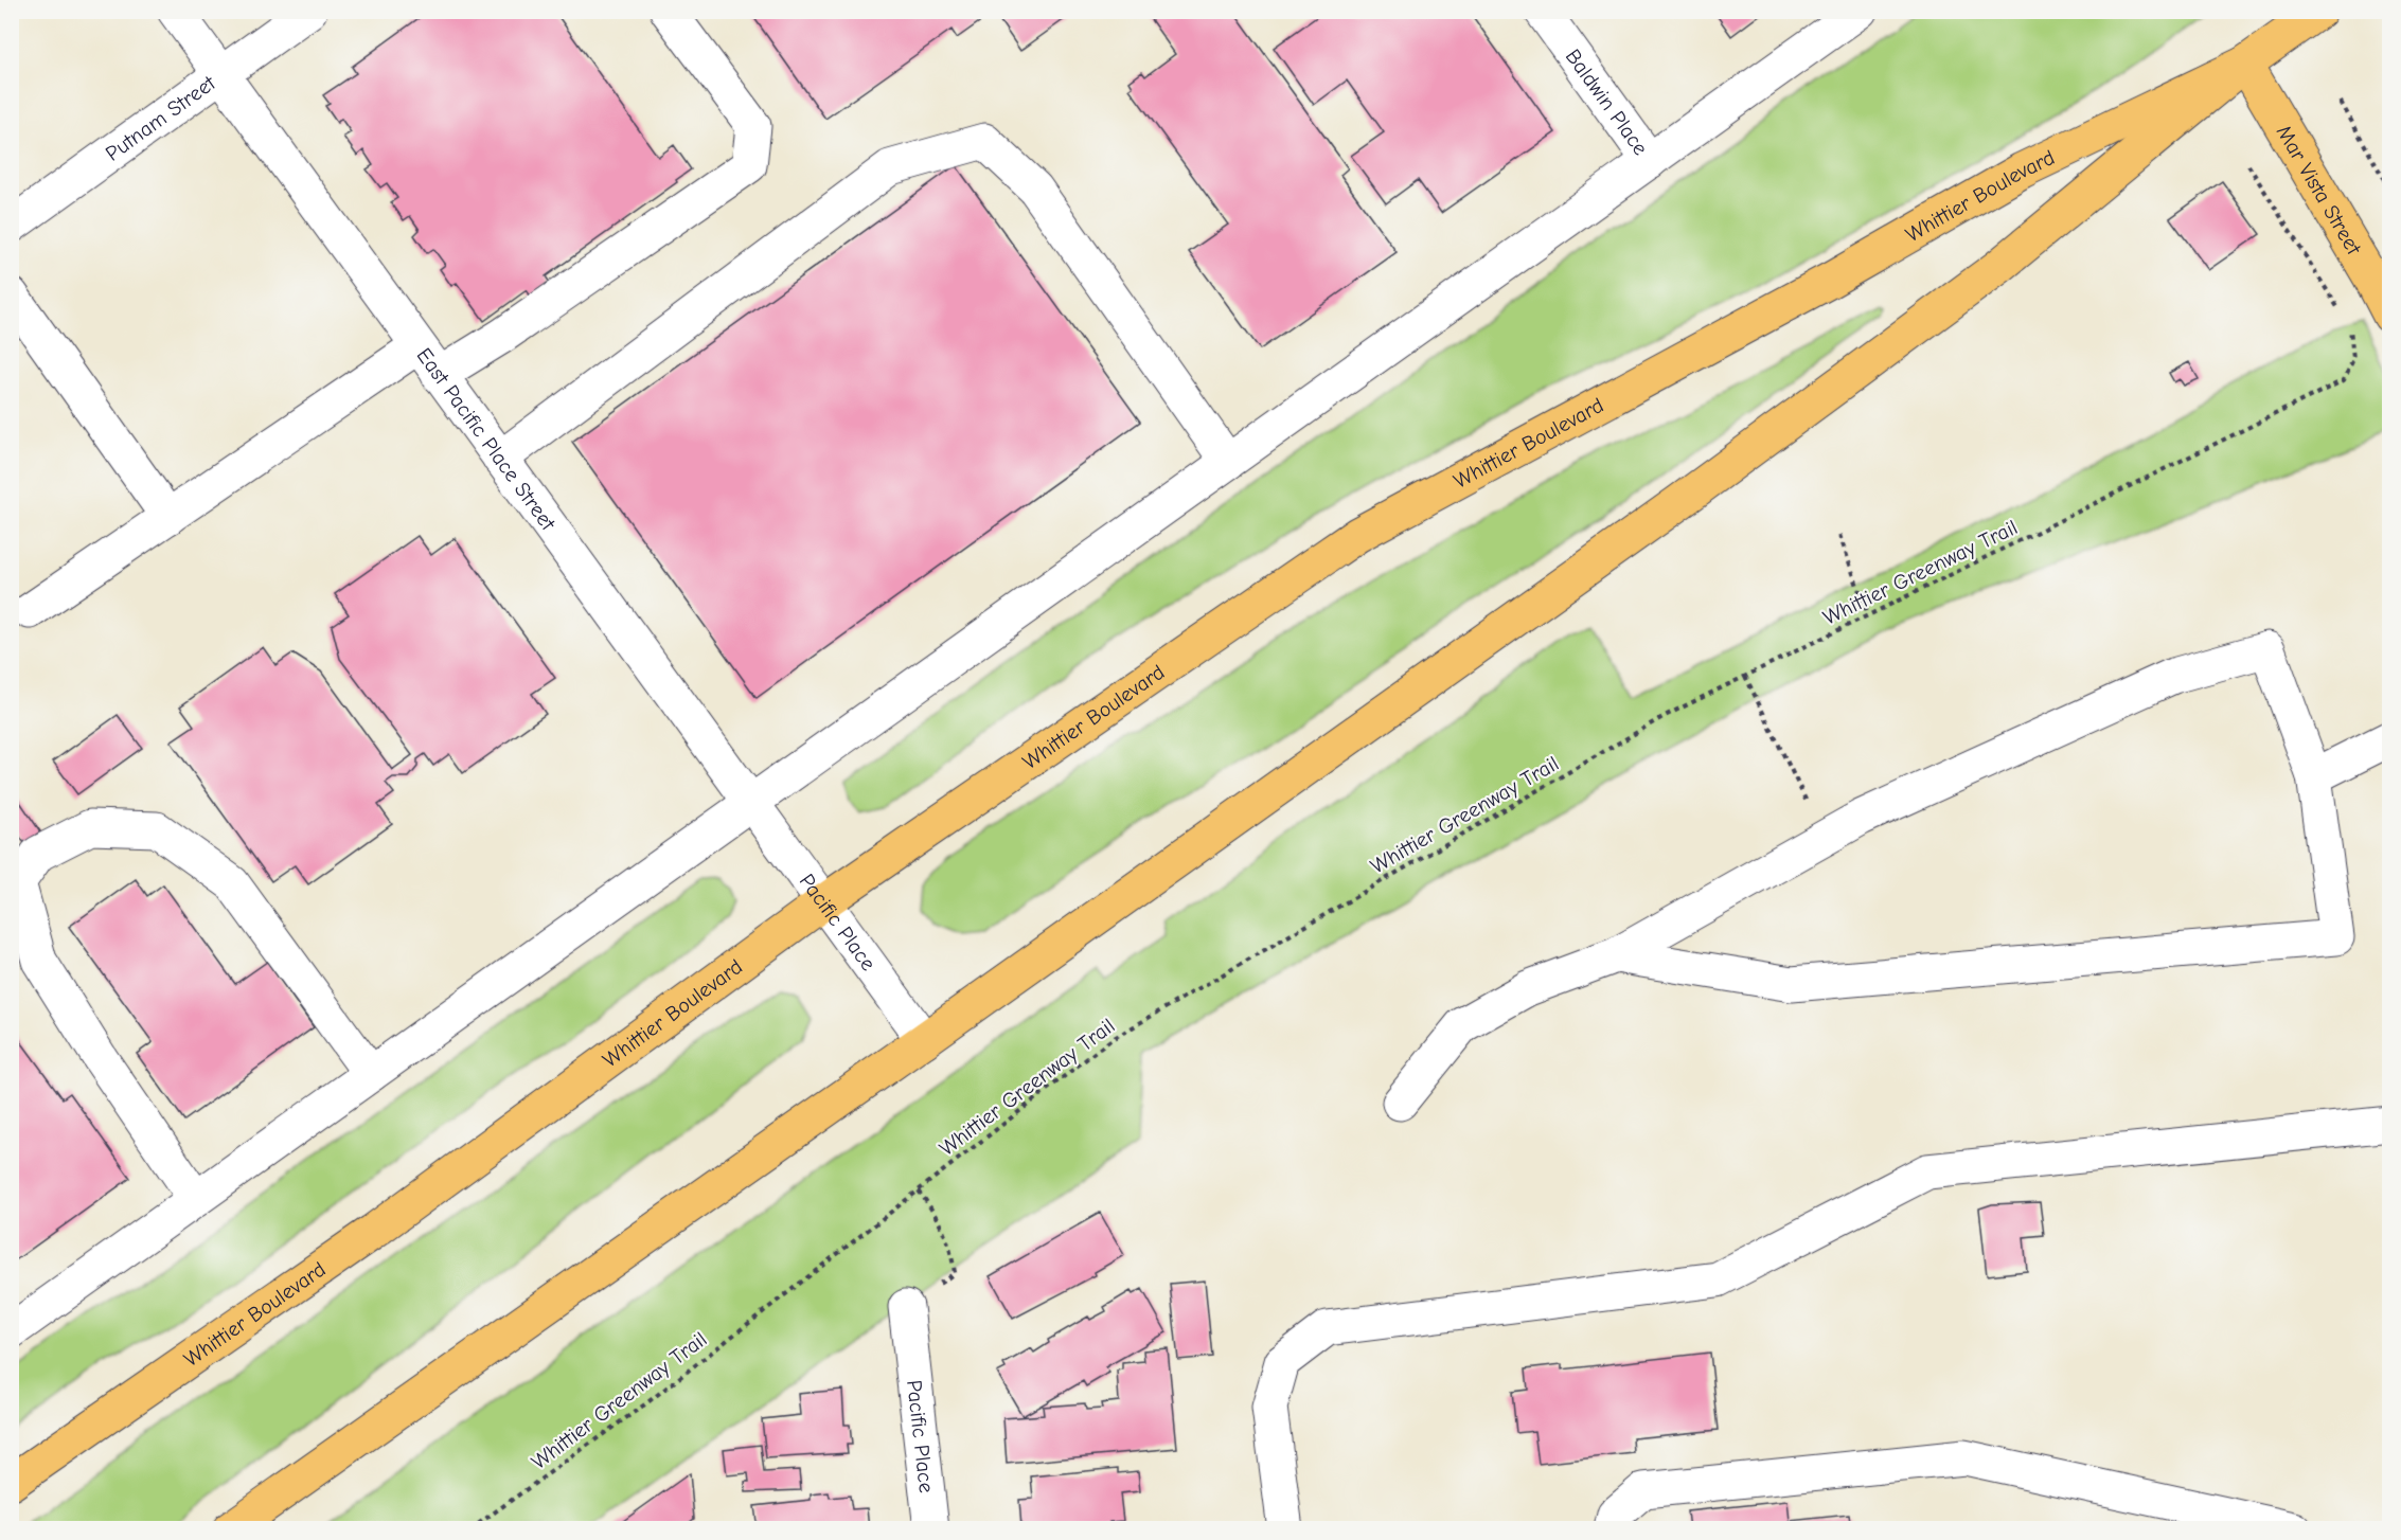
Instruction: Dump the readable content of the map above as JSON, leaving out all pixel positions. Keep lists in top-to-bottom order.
{
  "streets": {
    "main road": ["Mar Vista Street", "Whittier Boulevard"],
    "street": [
      "Baldwin Place",
      "Putnam Street",
      "East Pacific Place Street",
      "Pacific Place"
    ],
    "path": ["Whittier Greenway Trail"]
  },
  "crossings": [
    ["Putnam Street", "East Pacific Place Street"],
    ["Mar Vista Street", "Whittier Boulevard"],
    ["Whittier Boulevard", "Pacific Place"],
    ["East Pacific Place Street", "Pacific Place"]
  ]
}
